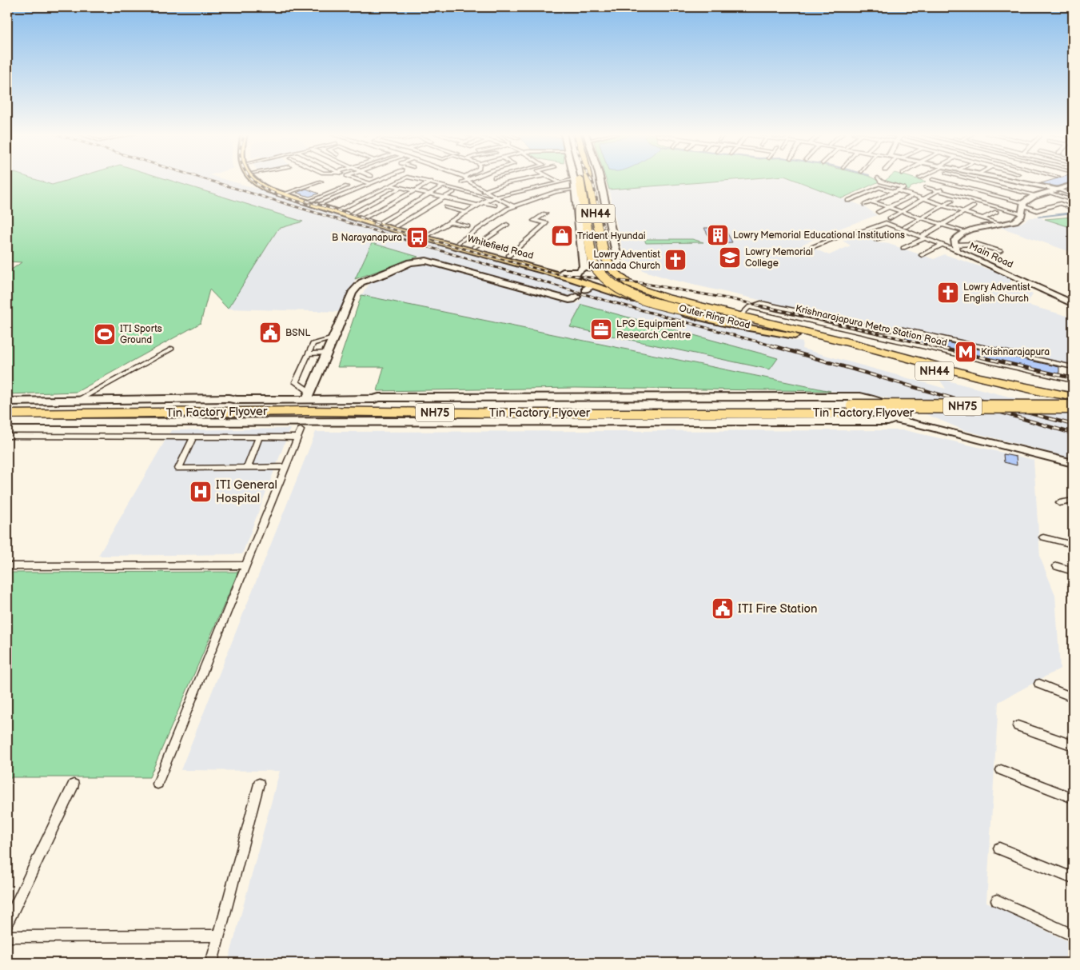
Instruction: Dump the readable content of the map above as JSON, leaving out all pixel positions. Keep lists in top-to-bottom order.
{
  "streets": {
    "highway": [
      "NH44",
      "Outer Ring Road",
      "NH75",
      "Tin Factory Flyover"
    ],
    "main road": ["Whitefield Road"],
    "street": ["Main Road", "Krishnarajapura Metro Station Road"]
  },
  "crossings": [
    ["Whitefield Road", "Outer Ring Road"],
    ["Outer Ring Road", "Tin Factory Flyover"]
  ],
  "places": {
    "building": ["Lowry Memorial Educational Institutions"],
    "shop": ["Trident Hyundai"],
    "bus stop": ["B Narayanapura"],
    "school or university": ["Lowry Memorial College"],
    "church": ["Lowry Adventist Kannada Church", "Lowry Adventist English Church"],
    "office": ["LPG Equipment Research Centre"],
    "public building": ["BSNL", "ITI Fire Station"],
    "sports": ["ITI Sports Ground"],
    "metro station": ["Krishnarajapura"],
    "hospital": ["ITI General Hospital"]
  }
}
